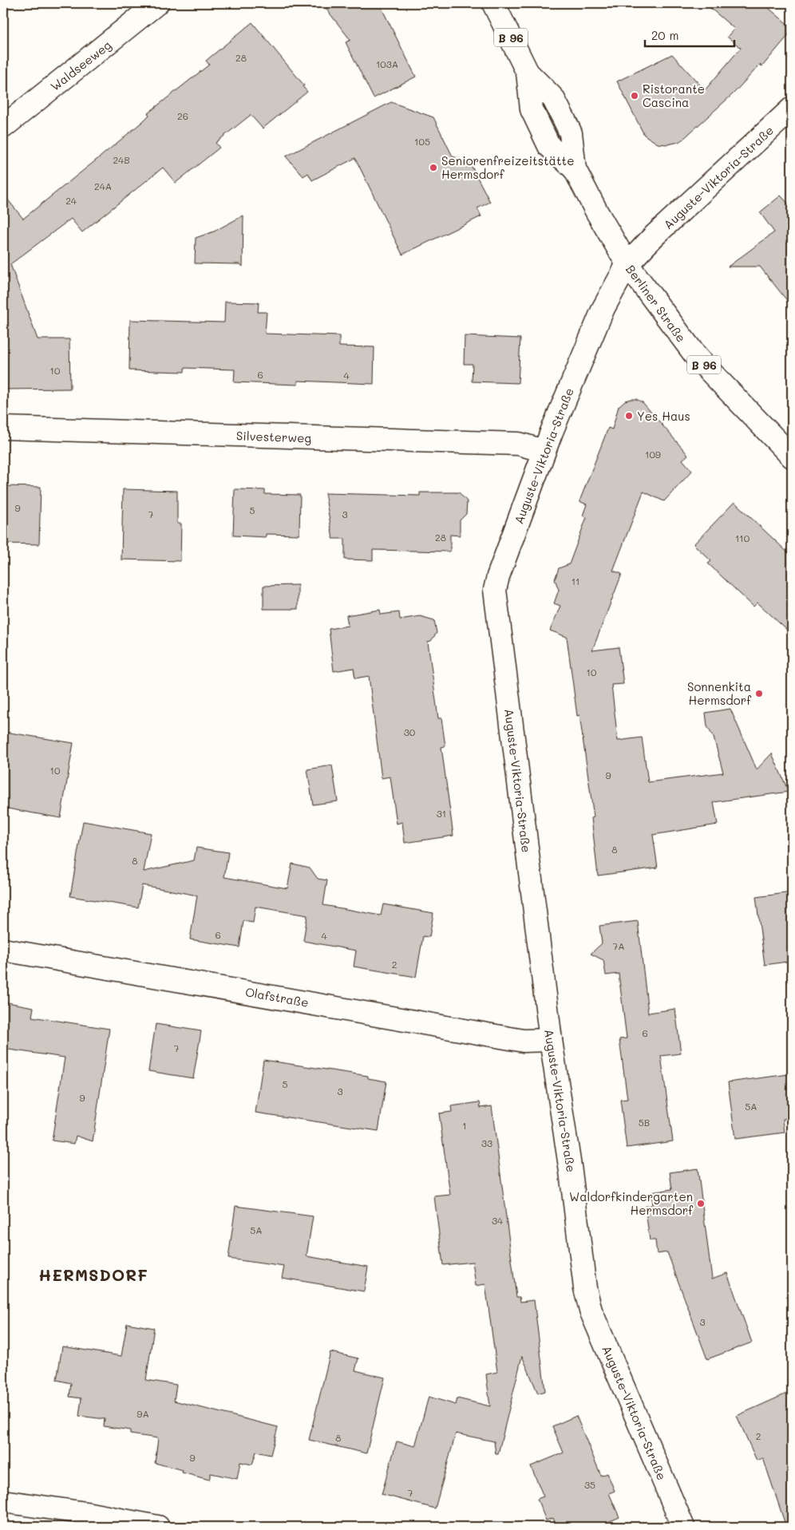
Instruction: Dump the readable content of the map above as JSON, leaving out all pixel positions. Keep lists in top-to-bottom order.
{
  "streets": {
    "street": [
      "B 96",
      "Waldseeweg",
      "Auguste-Viktoria-Straße",
      "Berliner Straße",
      "Silvesterweg",
      "Olafstraße"
    ]
  },
  "crossings": [
    ["Auguste-Viktoria-Straße", "Berliner Straße"],
    ["Auguste-Viktoria-Straße", "Silvesterweg"],
    ["Auguste-Viktoria-Straße", "Olafstraße"]
  ],
  "districts": ["HERMSDORF"],
  "places": [
    "Ristorante Cascina",
    "Seniorenfreizeitstätte Hermsdorf",
    "Yes Haus",
    "Sonnenkita Hermsdorf",
    "Waldorfkindergarten Hermsdorf"
  ],
  "house_numbers": [
    "28",
    "103A",
    "26",
    "105",
    "24B",
    "24A",
    "24",
    "10",
    "6",
    "4",
    "109",
    "9",
    "5",
    "7",
    "3",
    "28",
    "110",
    "11",
    "10",
    "30",
    "10",
    "9",
    "31",
    "8",
    "8",
    "6",
    "4",
    "7A",
    "2",
    "6",
    "7",
    "5",
    "3",
    "9",
    "5A",
    "5B",
    "1",
    "33",
    "34",
    "5A",
    "3",
    "9A",
    "2",
    "8",
    "9",
    "35",
    "7"
  ],
  "scale_bar": "20 m"
}
